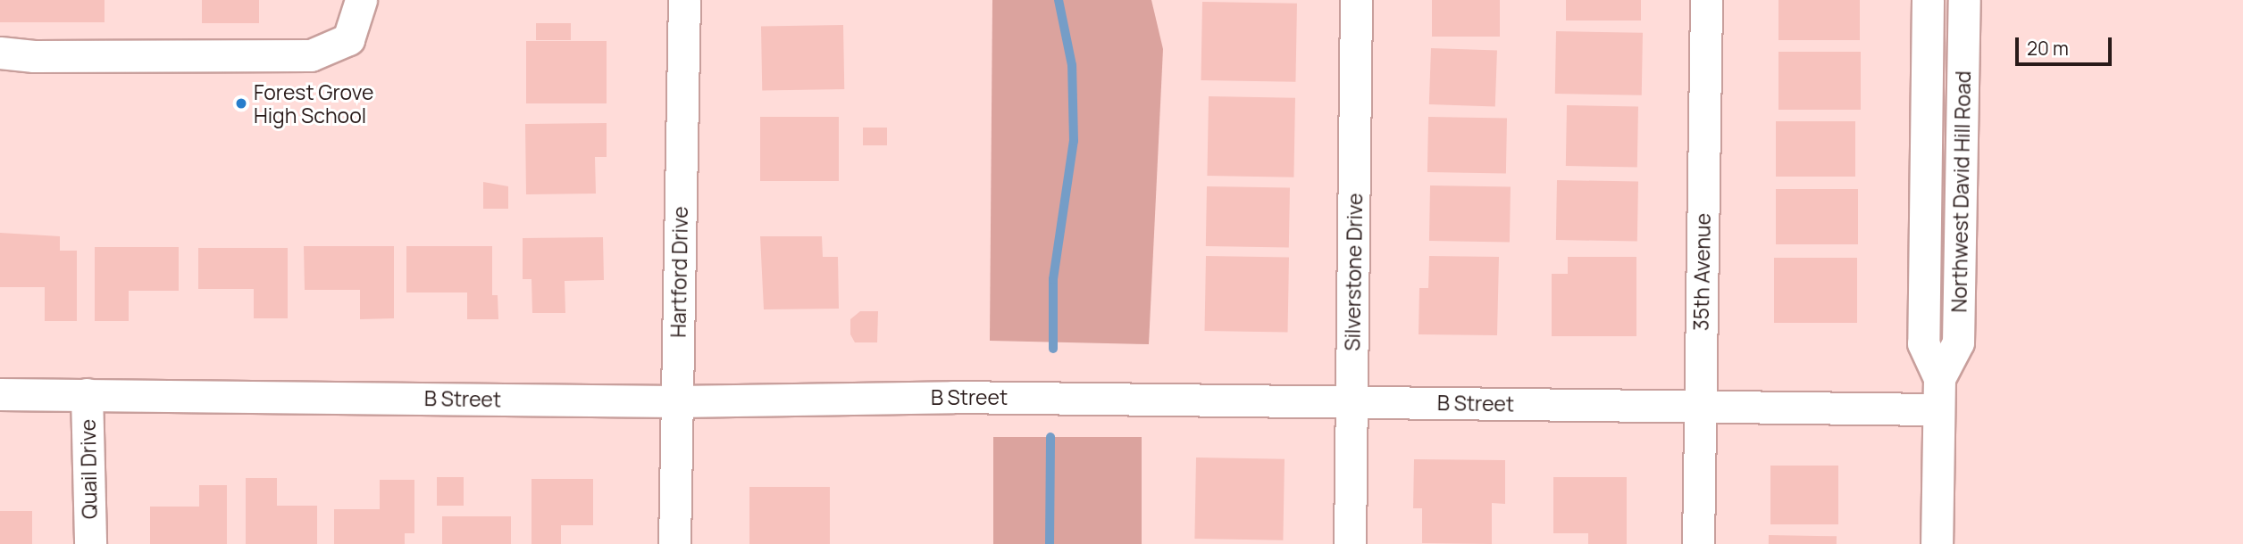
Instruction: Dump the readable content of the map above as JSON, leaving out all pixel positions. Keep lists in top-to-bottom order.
{
  "streets": {
    "street": [
      "Northwest David Hill Road",
      "Hartford Drive",
      "Silverstone Drive",
      "35th Avenue",
      "B Street",
      "Quail Drive"
    ]
  },
  "crossings": [
    ["Northwest David Hill Road", "B Street"],
    ["Hartford Drive", "B Street"],
    ["Silverstone Drive", "B Street"],
    ["35th Avenue", "B Street"],
    ["B Street", "Quail Drive"]
  ],
  "places": ["Forest Grove High School"],
  "scale_bar": "20 m"
}
